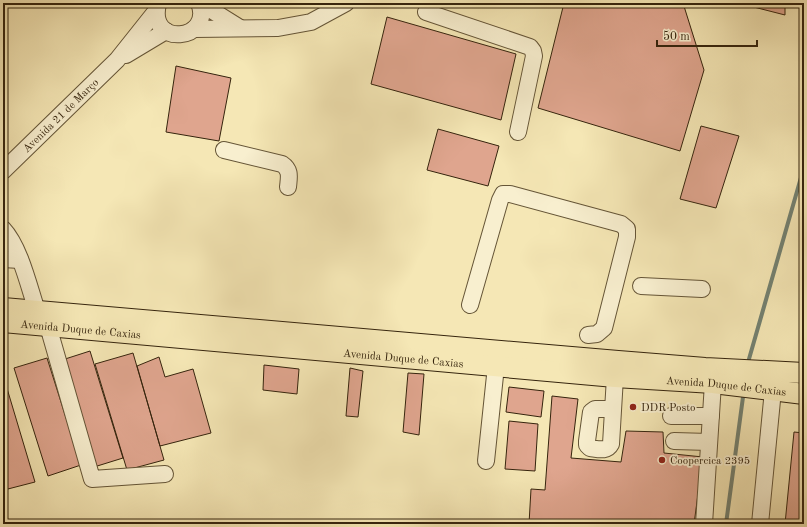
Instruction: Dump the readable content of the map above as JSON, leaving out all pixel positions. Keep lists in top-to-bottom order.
{
  "streets": {
    "main road": ["Avenida Duque de Caxias"],
    "street": ["Avenida 21 de Março"]
  },
  "places": ["DDR Posto", "Coopercica 2395"],
  "scale_bar": "50 m"
}
